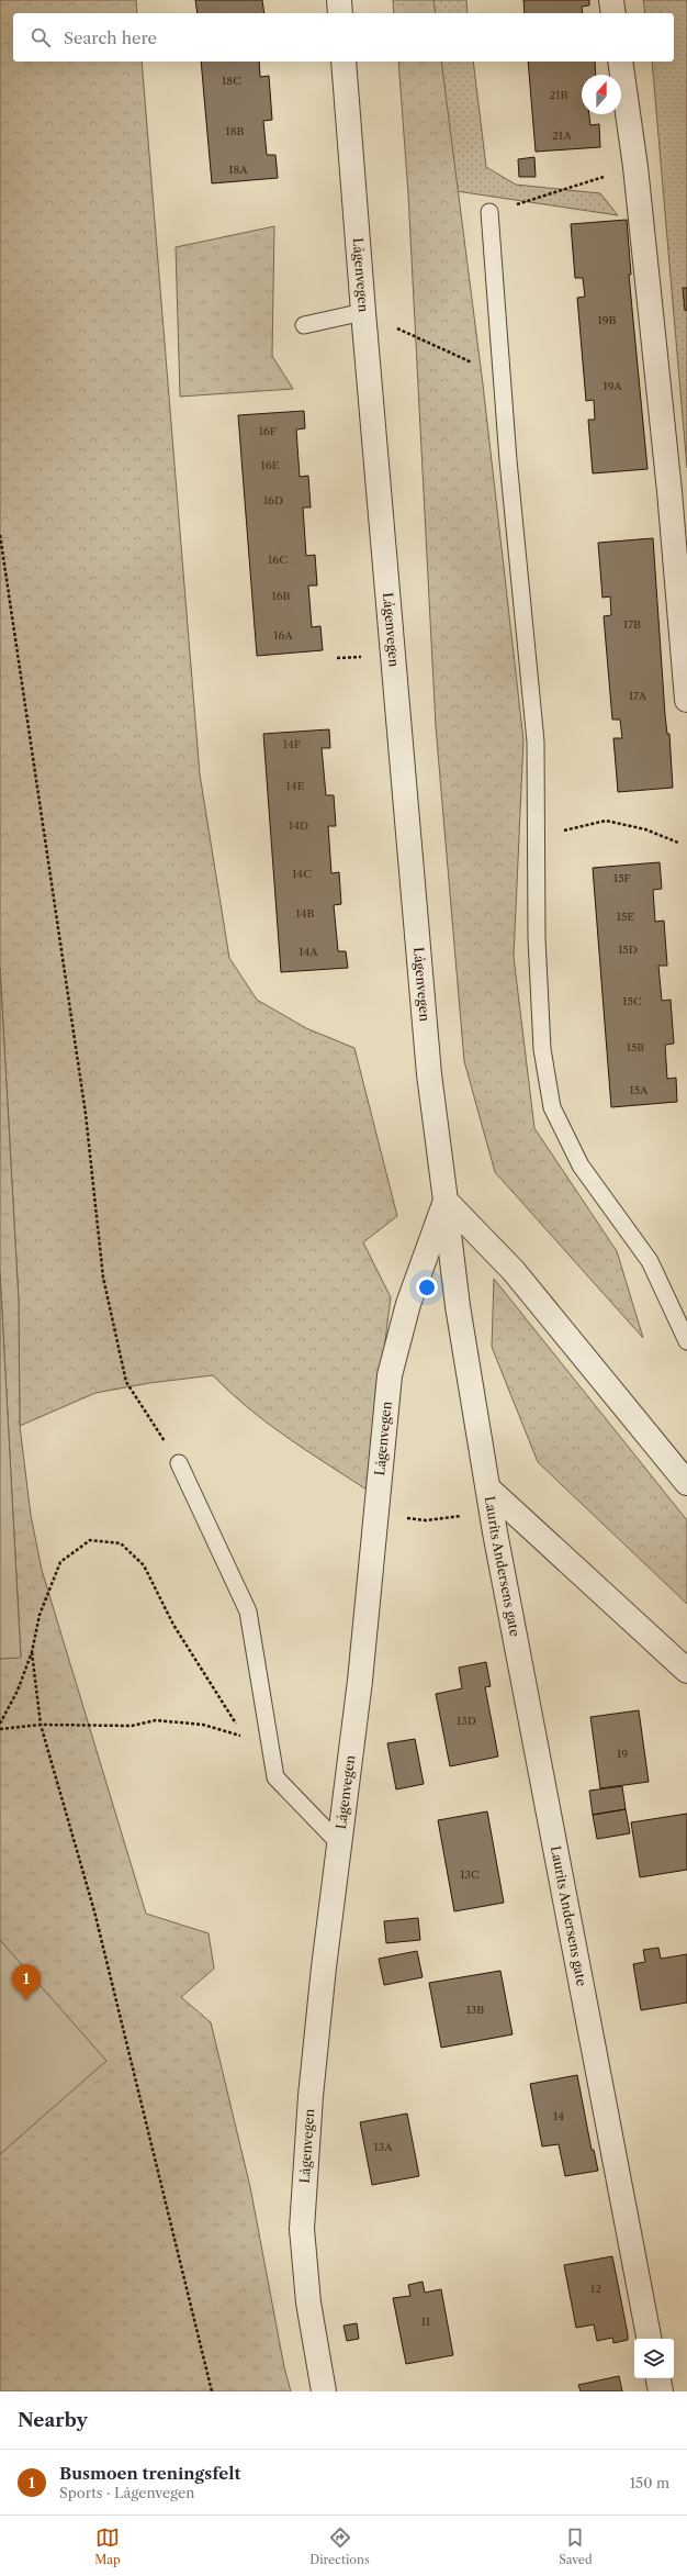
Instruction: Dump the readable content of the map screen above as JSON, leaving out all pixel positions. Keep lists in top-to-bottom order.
{
  "streets": {
    "street": ["Lågenvegen", "Laurits Andersens gate"]
  },
  "crossings": [
    ["Lågenvegen", "Laurits Andersens gate"]
  ],
  "house_numbers": [
    "18C",
    "21B",
    "18B",
    "21A",
    "18A",
    "19B",
    "19A",
    "16F",
    "16E",
    "16D",
    "16C",
    "16B",
    "17B",
    "16A",
    "17A",
    "14F",
    "14E",
    "14D",
    "14C",
    "15F",
    "14B",
    "15E",
    "15D",
    "14A",
    "15C",
    "15B",
    "15A",
    "13D",
    "19",
    "13C",
    "13B",
    "14",
    "13A",
    "12",
    "11"
  ],
  "north": "top",
  "page": {
    "search": "Search here",
    "pins": "1",
    "heading": "Nearby",
    "list": [
      {
        "mark": "1",
        "name": "Busmoen treningsfelt",
        "note": "Sports · Lågenvegen",
        "value": "150 m"
      }
    ],
    "nav": ["Map", "Directions", "Saved"]
  }
}
